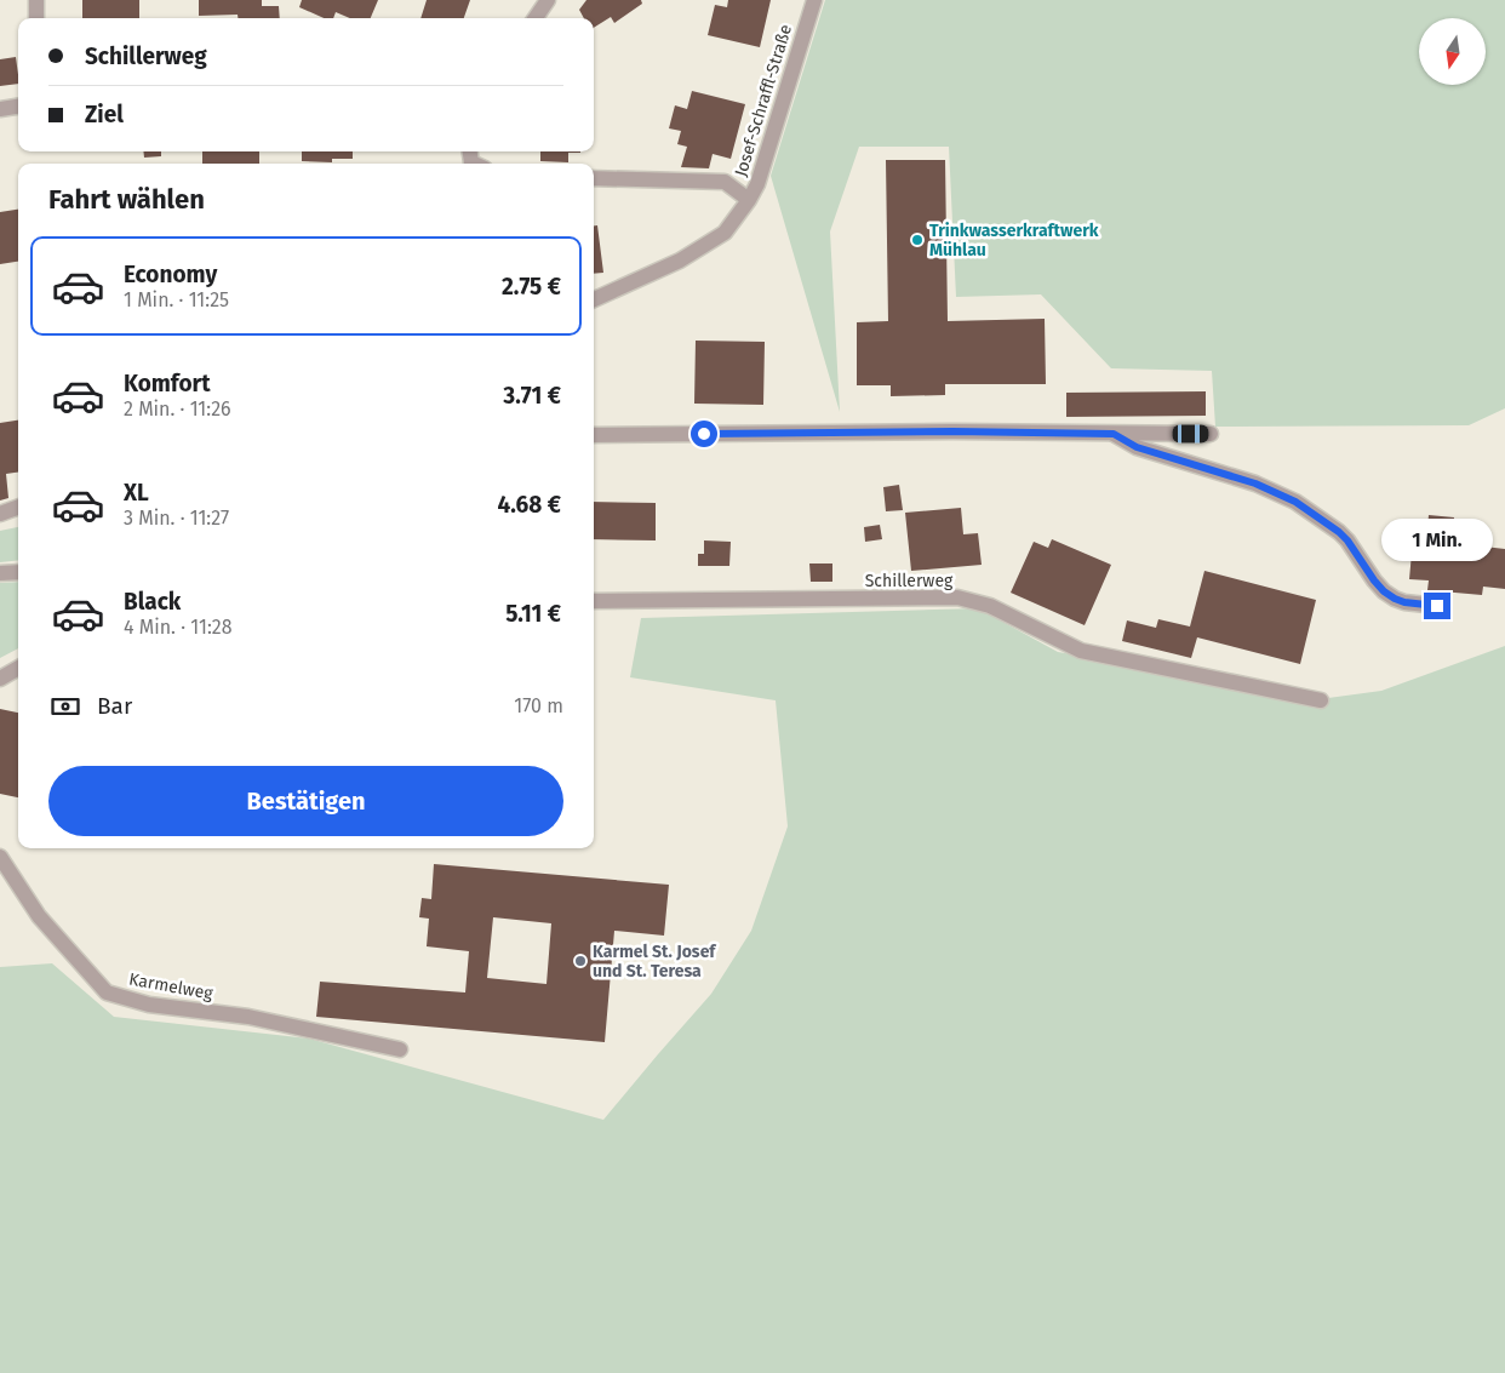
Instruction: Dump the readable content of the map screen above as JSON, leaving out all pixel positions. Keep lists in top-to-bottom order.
{
  "streets": {
    "street": ["Josef-Schraffl-Straße", "Schillerweg", "Karmelweg"]
  },
  "places": ["Trinkwasserkraftwerk Mühlau", "Karmel St. Josef und St. Teresa"],
  "north": "bottom",
  "page": {
    "banner": ["Schillerweg", "Ziel"],
    "heading": "Fahrt wählen",
    "list": [
      {
        "name": "Economy",
        "note": "1 Min. · 11:25",
        "value": "2.75 €"
      },
      {
        "name": "Komfort",
        "note": "2 Min. · 11:26",
        "value": "3.71 €"
      },
      {
        "name": "XL",
        "note": "3 Min. · 11:27",
        "value": "4.68 €"
      },
      {
        "name": "Black",
        "note": "4 Min. · 11:28",
        "value": "5.11 €"
      }
    ],
    "bubble": "1 Min.",
    "pay": ["Bar", "170 m"],
    "buttons": "Bestätigen"
  }
}
